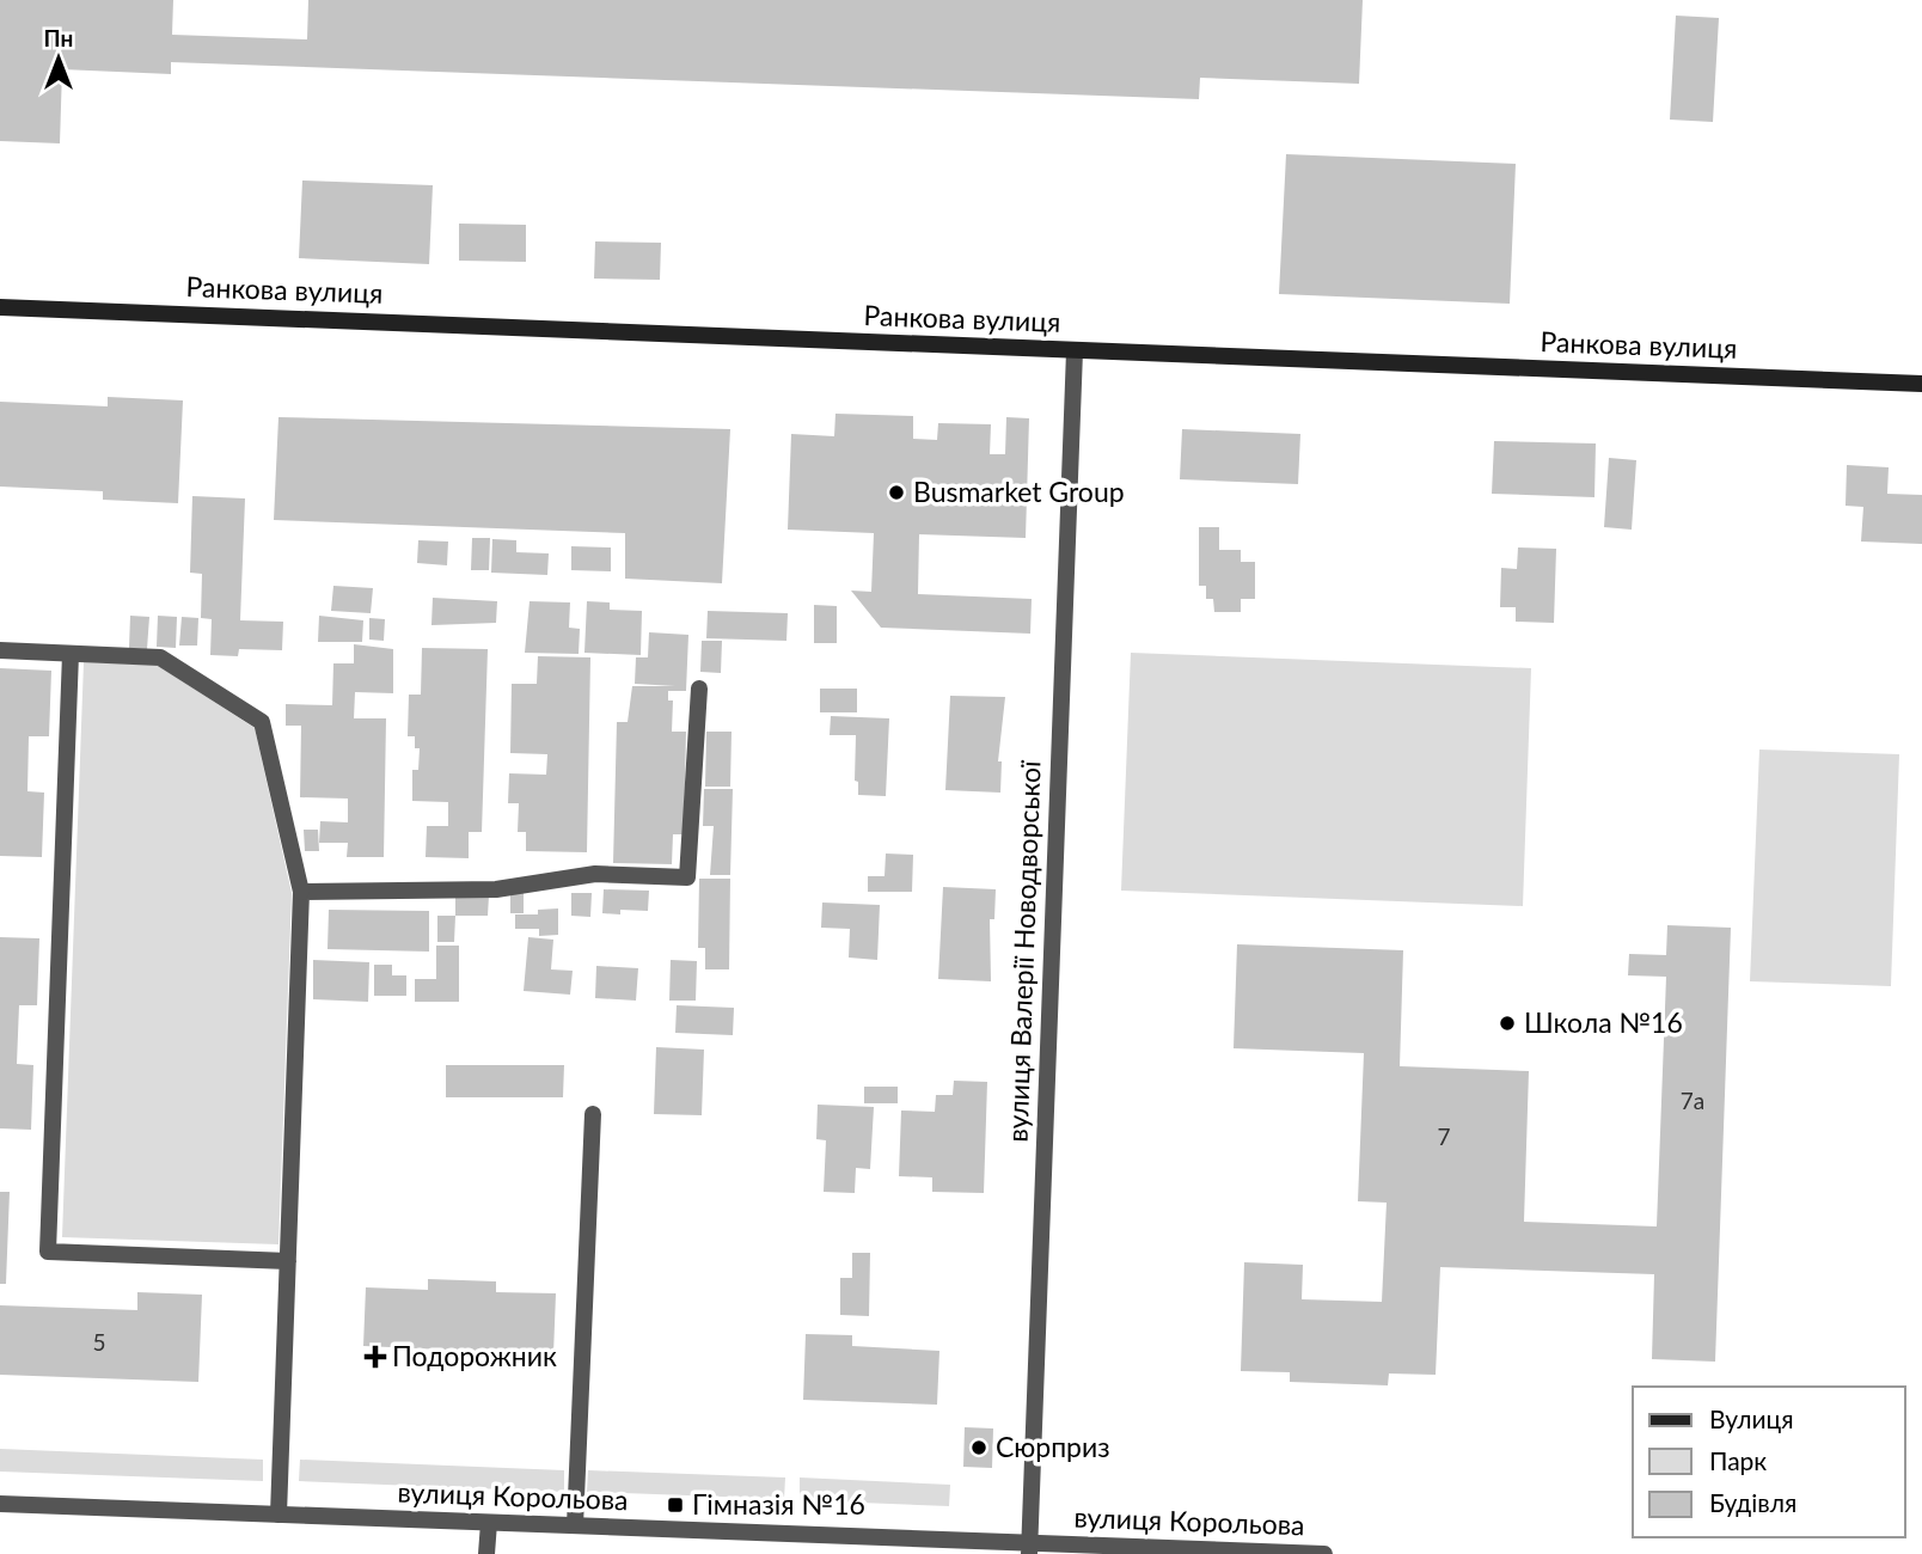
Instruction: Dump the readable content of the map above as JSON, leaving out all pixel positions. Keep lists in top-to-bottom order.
{
  "streets": {
    "street": ["Ранкова вулиця", "вулиця Валерії Новодворської", "вулиця Корольова"]
  },
  "crossings": [
    ["Ранкова вулиця", "вулиця Валерії Новодворської"],
    ["вулиця Валерії Новодворської", "вулиця Корольова"]
  ],
  "places": {
    "other": ["Busmarket Group", "Школа №16", "Сюрприз"],
    "health": ["Подорожник"],
    "transit": ["Гімназія №16"]
  },
  "house_numbers": ["7а", "7", "5"],
  "legend": ["Вулиця", "Парк", "Будівля"],
  "north": "top"
}
